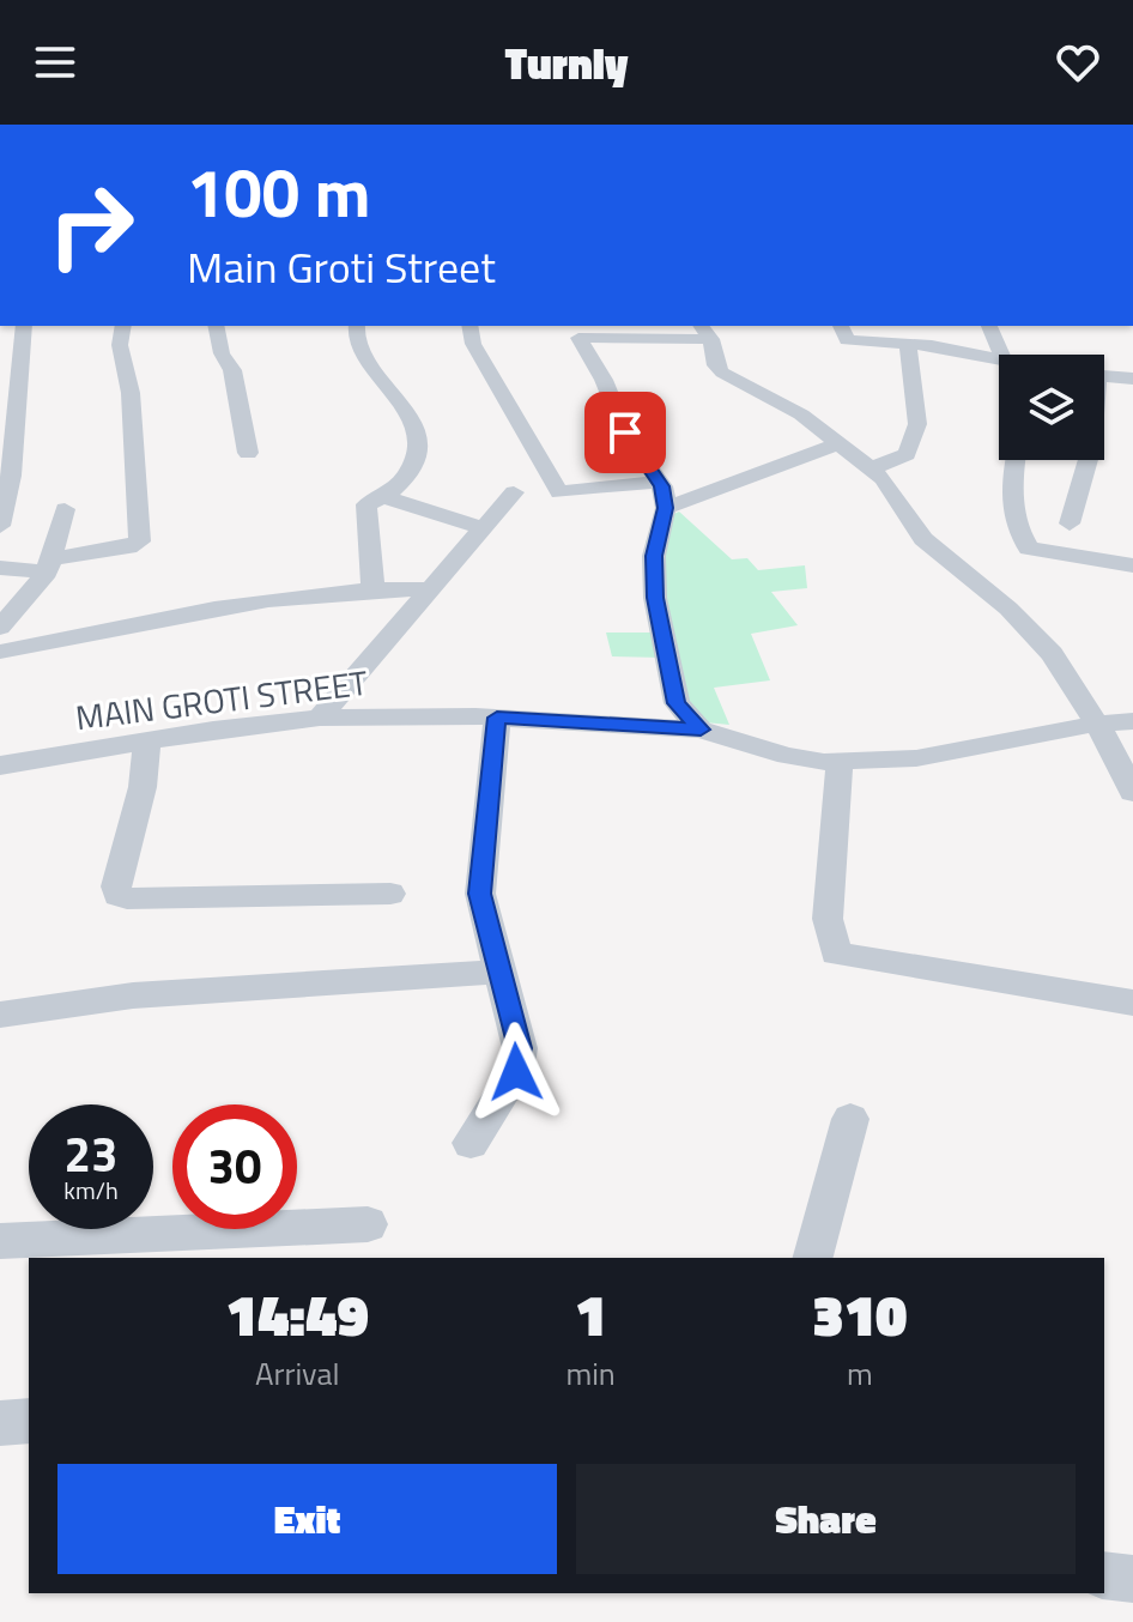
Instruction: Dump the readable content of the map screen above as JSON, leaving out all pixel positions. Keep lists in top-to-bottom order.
{
  "streets": {
    "street": ["MAIN GROTI STREET"]
  },
  "page": {
    "header": "Turnly",
    "turn": ["100 m", "Main Groti Street"],
    "speed": "23 km/h",
    "limit": "30",
    "eta": [
      "14:49",
      "Arrival",
      "1",
      "min",
      "310",
      "m"
    ],
    "buttons": ["Exit", "Share"]
  }
}
